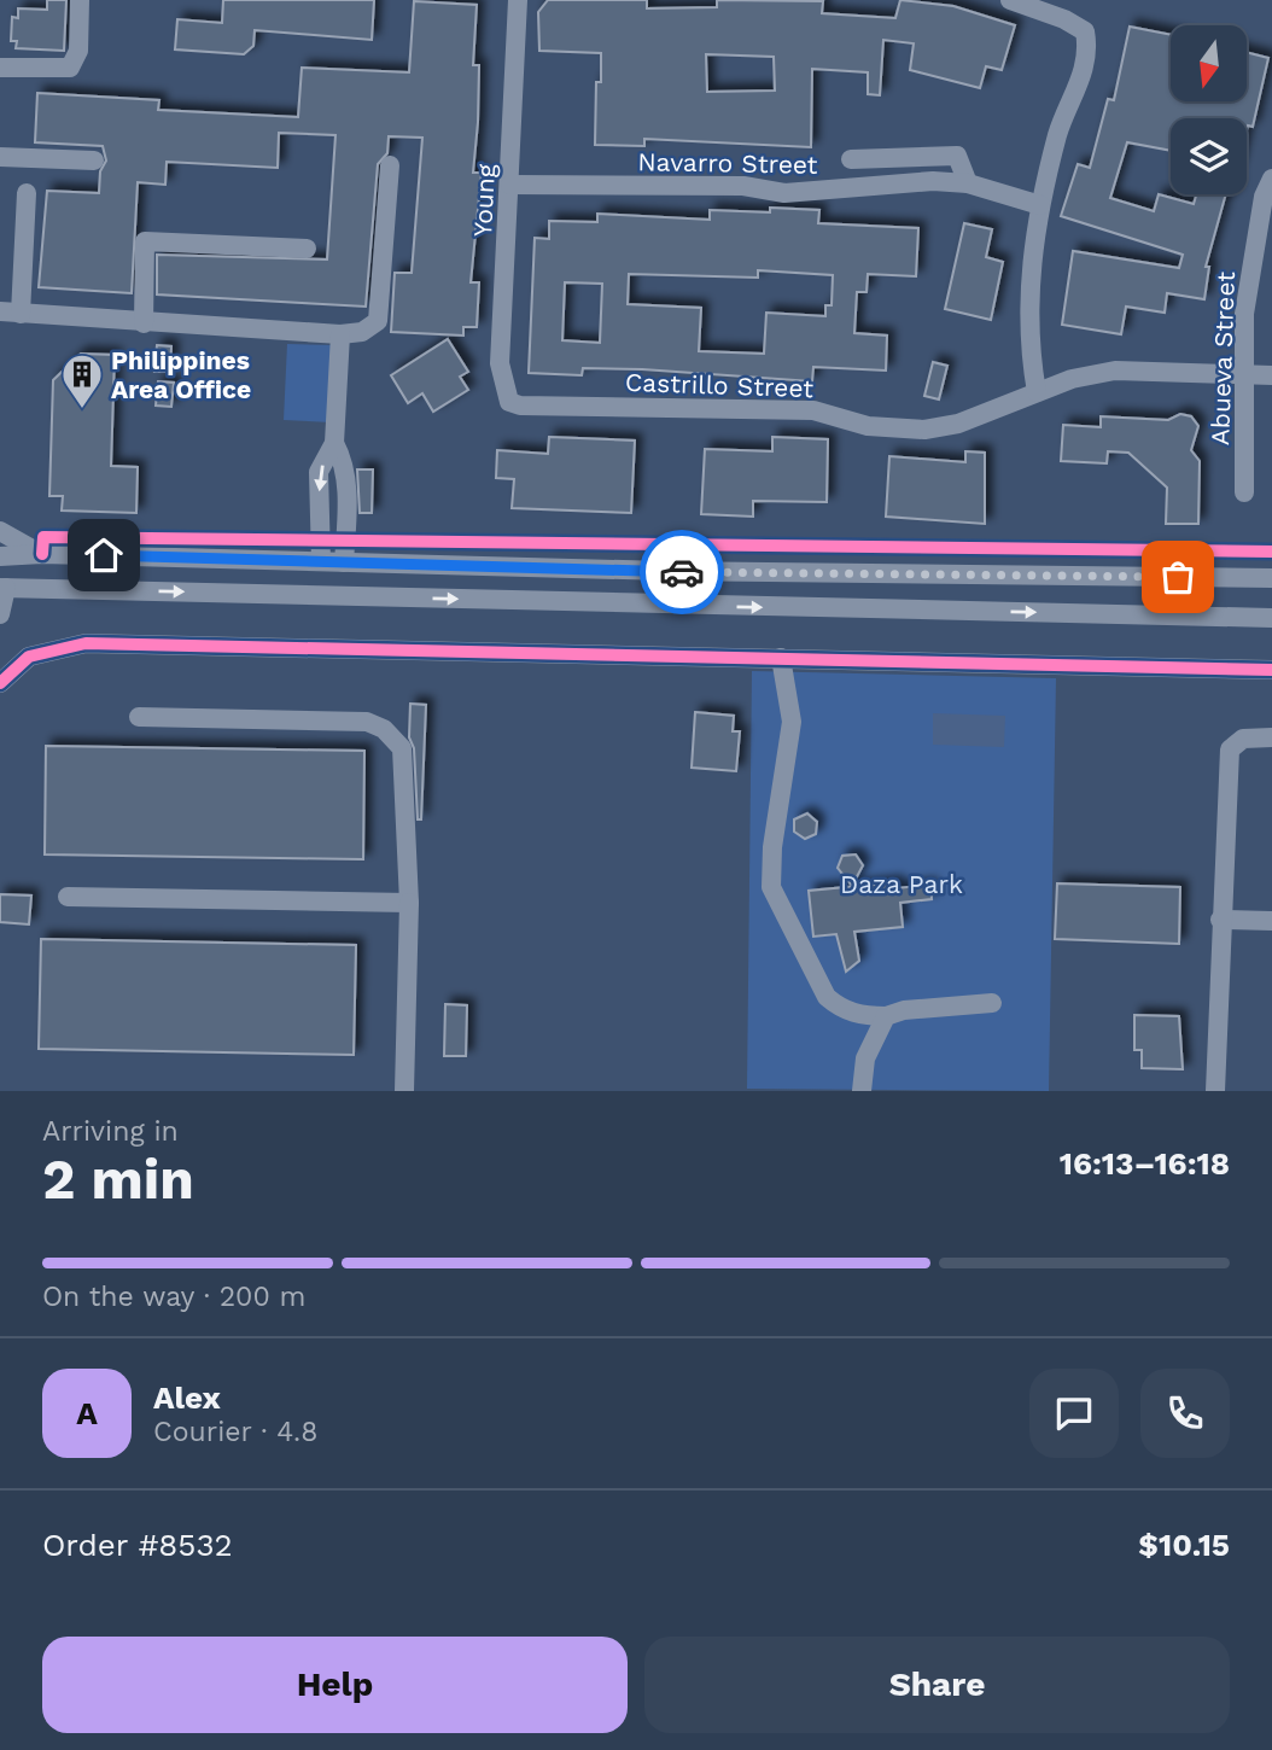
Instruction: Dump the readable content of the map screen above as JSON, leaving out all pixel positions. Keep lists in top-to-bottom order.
{
  "streets": {
    "street": [
      "Navarro Street",
      "Young",
      "Abueva Street",
      "Castrillo Street"
    ]
  },
  "crossings": [
    ["Navarro Street", "Young"],
    ["Young", "Castrillo Street"],
    ["Abueva Street", "Castrillo Street"]
  ],
  "parks": ["Daza Park"],
  "places": {
    "building": ["Philippines Area Office"]
  },
  "north": "bottom",
  "page": {
    "heading": ["2 min", "Arriving in", "16:13–16:18"],
    "panel": [
      "Alex",
      "Courier · 4.8",
      "Order #8532",
      "$10.15"
    ],
    "bar": "On the way · 200 m",
    "round": "A",
    "buttons": ["Help", "Share"]
  }
}
